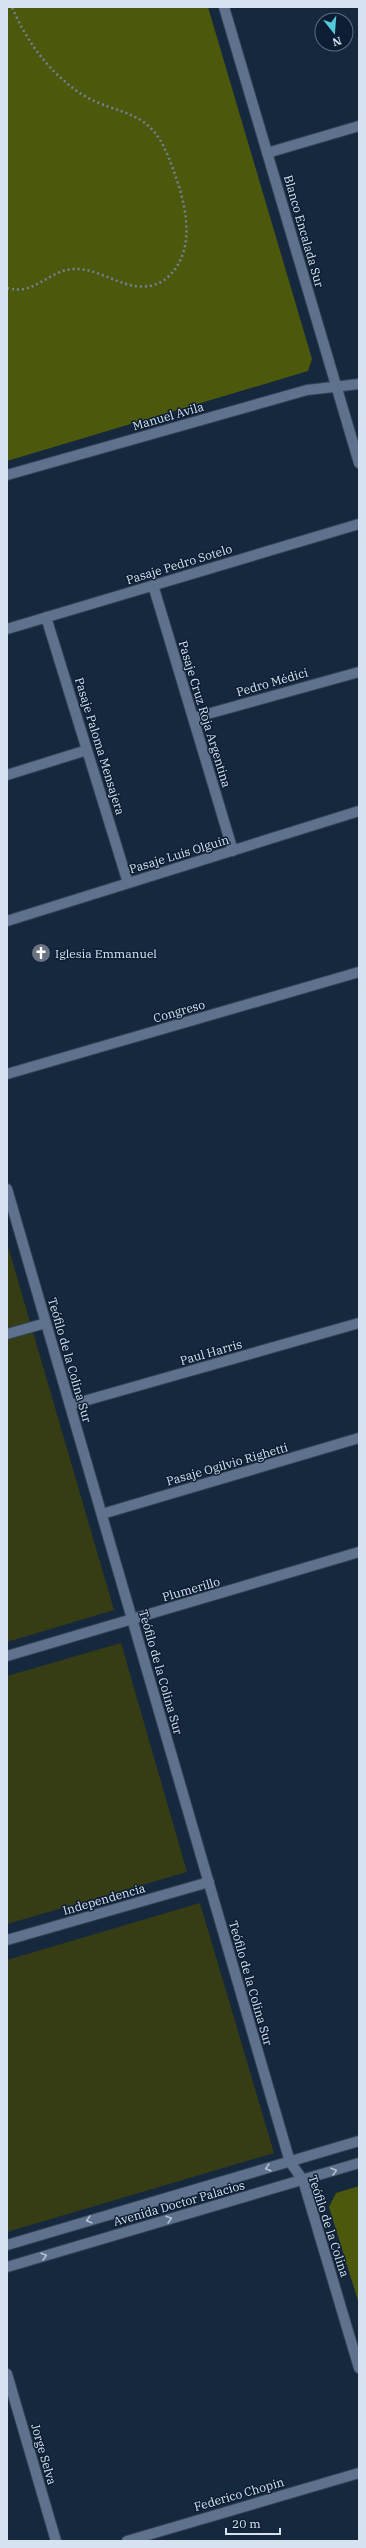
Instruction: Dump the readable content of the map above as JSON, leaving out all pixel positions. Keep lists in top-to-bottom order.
{
  "streets": {
    "street": [
      "Blanco Encalada Sur",
      "Manuel Avila",
      "Pasaje Pedro Sotelo",
      "Pedro Médici",
      "Pasaje Cruz Roja Argentina",
      "Pasaje Paloma Mensajera",
      "Pasaje Luis Olguín",
      "Congreso",
      "Paul Harris",
      "Teófilo de la Colina Sur",
      "Pasaje Ogilvio Righetti",
      "Plumerillo",
      "Independencia",
      "Avenida Doctor Palacios",
      "Teófilo de la Colina",
      "Jorge Selva",
      "Federico Chopin"
    ]
  },
  "crossings": [
    ["Blanco Encalada Sur", "Manuel Avila"],
    ["Pasaje Pedro Sotelo", "Pasaje Cruz Roja Argentina"],
    ["Pasaje Pedro Sotelo", "Pasaje Paloma Mensajera"],
    ["Pedro Médici", "Pasaje Cruz Roja Argentina"],
    ["Pasaje Cruz Roja Argentina", "Pasaje Luis Olguín"],
    ["Pasaje Paloma Mensajera", "Pasaje Luis Olguín"],
    ["Paul Harris", "Teófilo de la Colina Sur"],
    ["Teófilo de la Colina Sur", "Pasaje Ogilvio Righetti"],
    ["Teófilo de la Colina Sur", "Plumerillo"],
    ["Teófilo de la Colina Sur", "Independencia"],
    ["Teófilo de la Colina Sur", "Avenida Doctor Palacios"],
    ["Teófilo de la Colina Sur", "Teófilo de la Colina"],
    ["Avenida Doctor Palacios", "Teófilo de la Colina"]
  ],
  "places": {
    "church": ["Iglesia Emmanuel"]
  },
  "scale_bar": "20 m",
  "north": "bottom"
}
